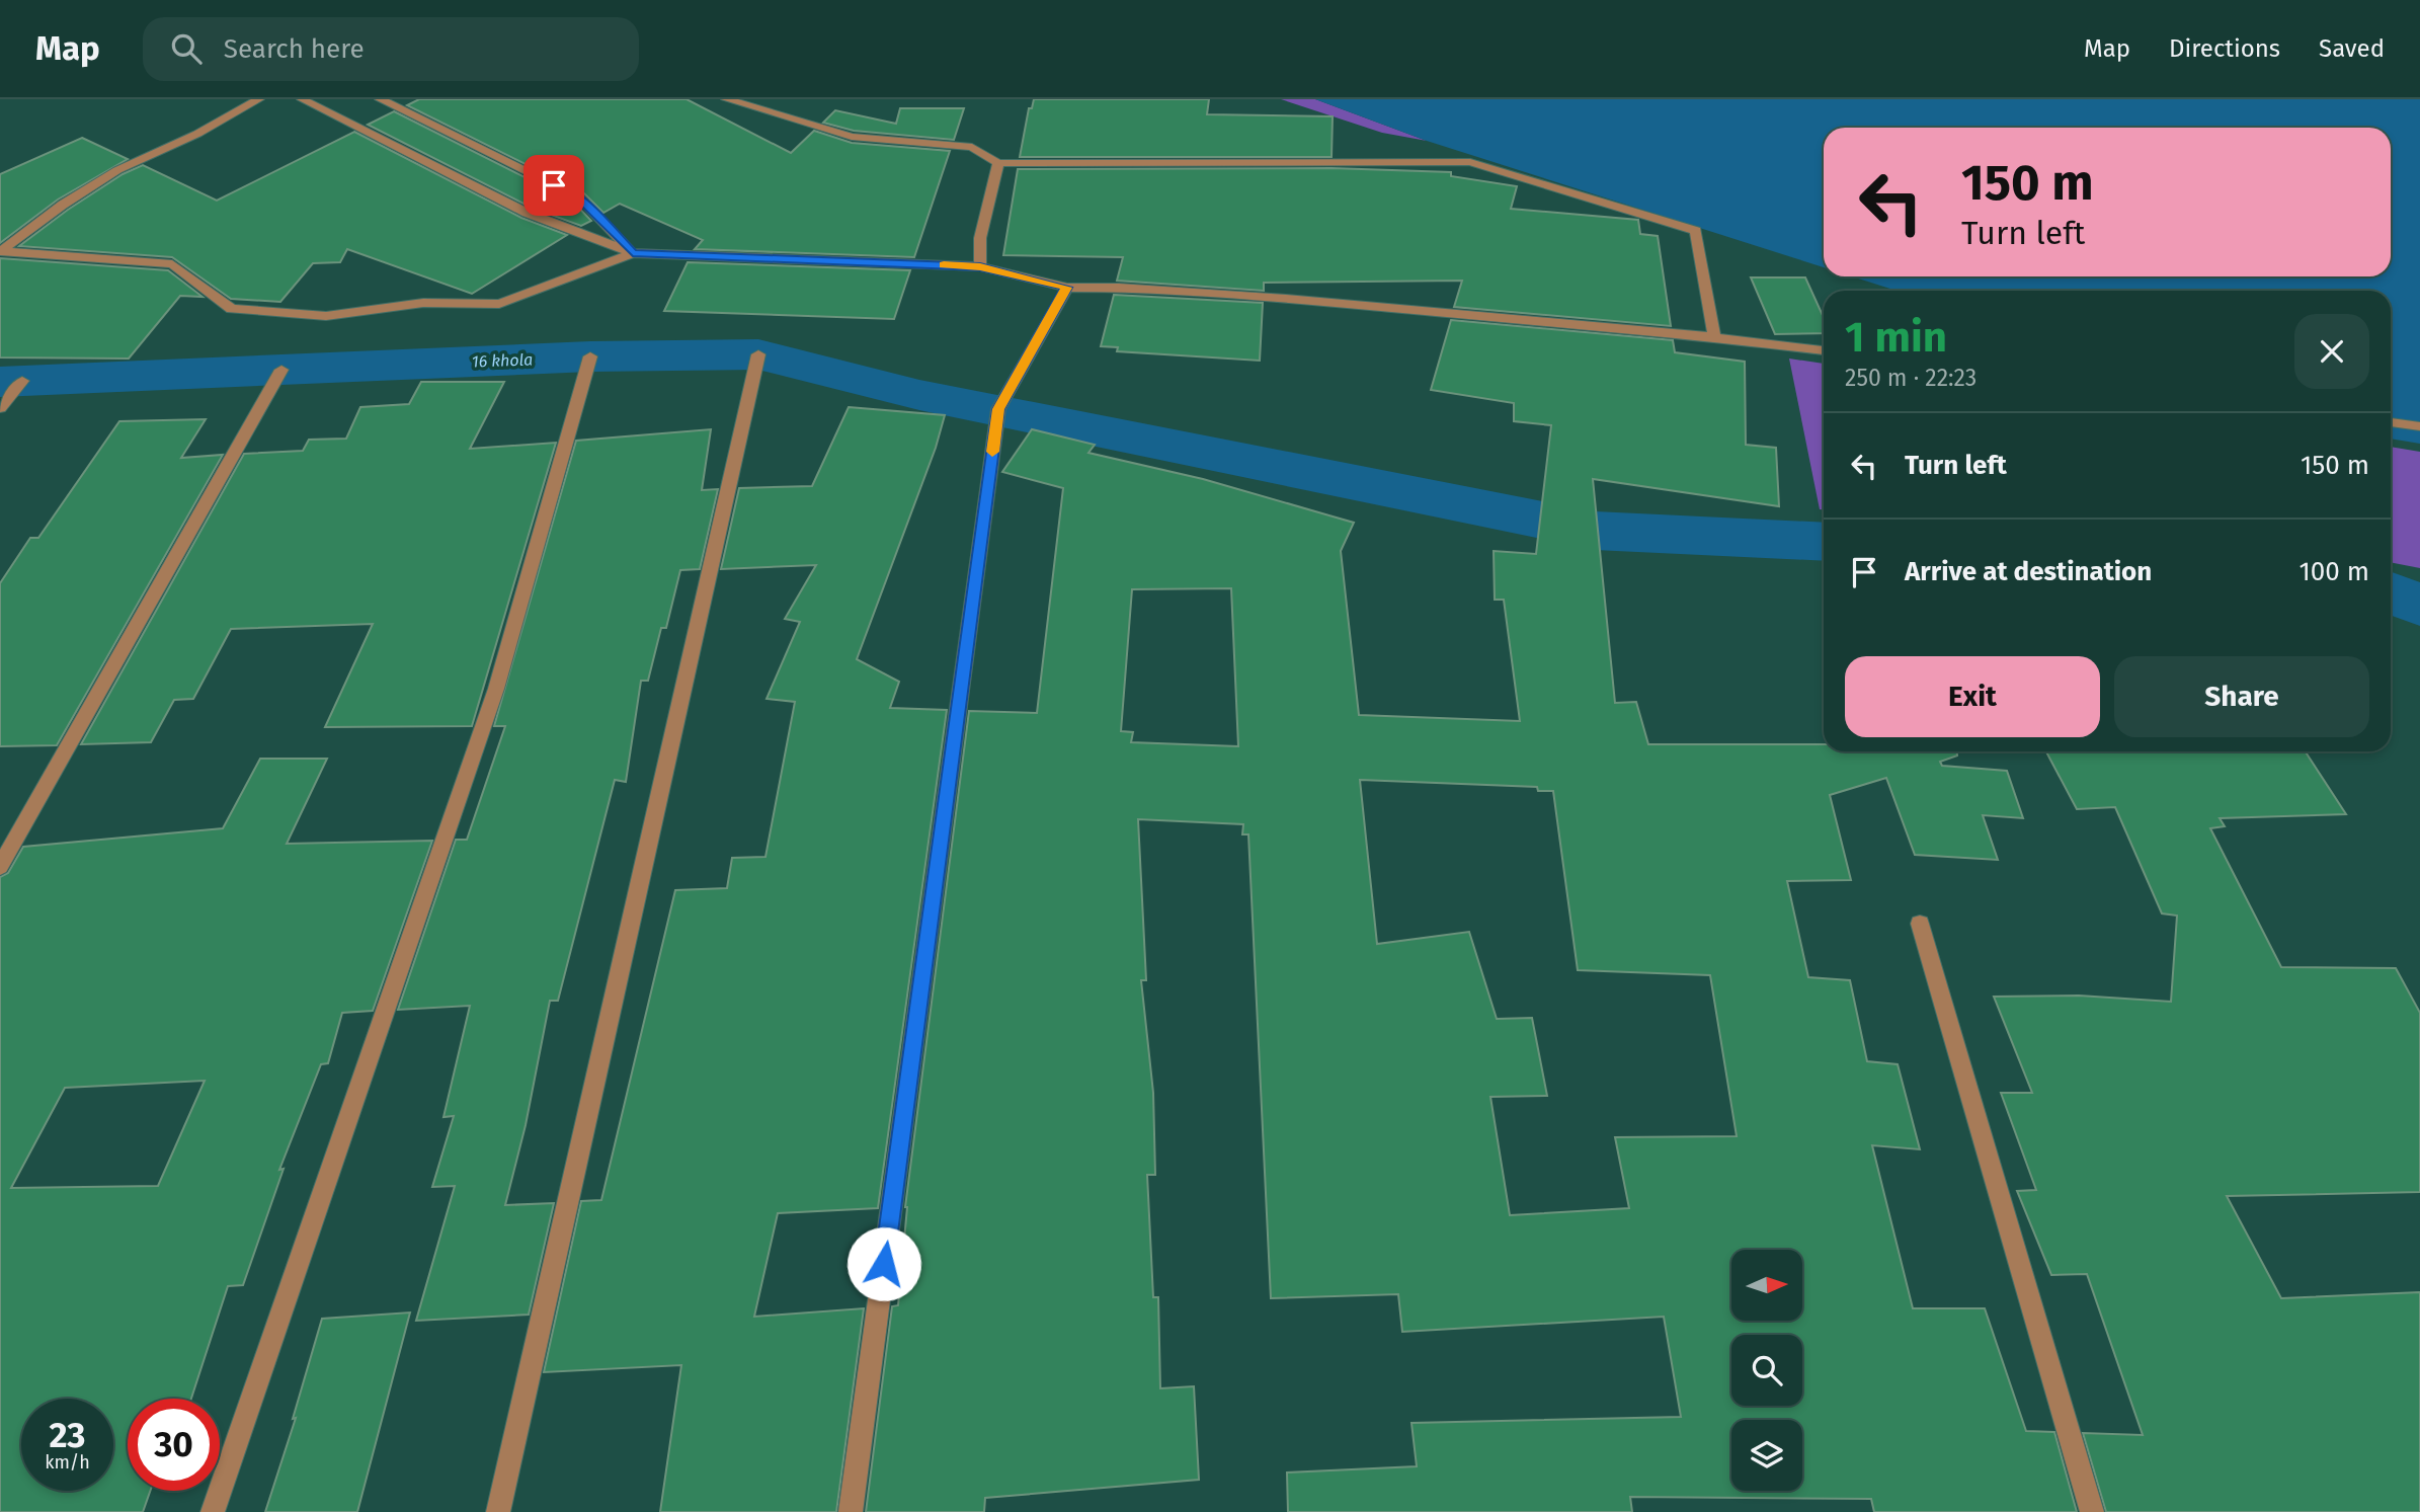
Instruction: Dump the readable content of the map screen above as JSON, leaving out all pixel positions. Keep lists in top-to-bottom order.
{
  "water": ["16 khola"],
  "north": "right",
  "page": {
    "header": "Map",
    "search": "Search here",
    "nav": ["Map", "Directions", "Saved"],
    "turn": ["150 m", "Turn left"],
    "heading": ["1 min", "250 m · 22:23"],
    "list": [
      {
        "name": "Turn left",
        "value": "150 m"
      },
      {
        "name": "Arrive at destination",
        "value": "100 m"
      }
    ],
    "buttons": ["Exit", "Share"],
    "speed": "23 km/h",
    "limit": "30"
  }
}
